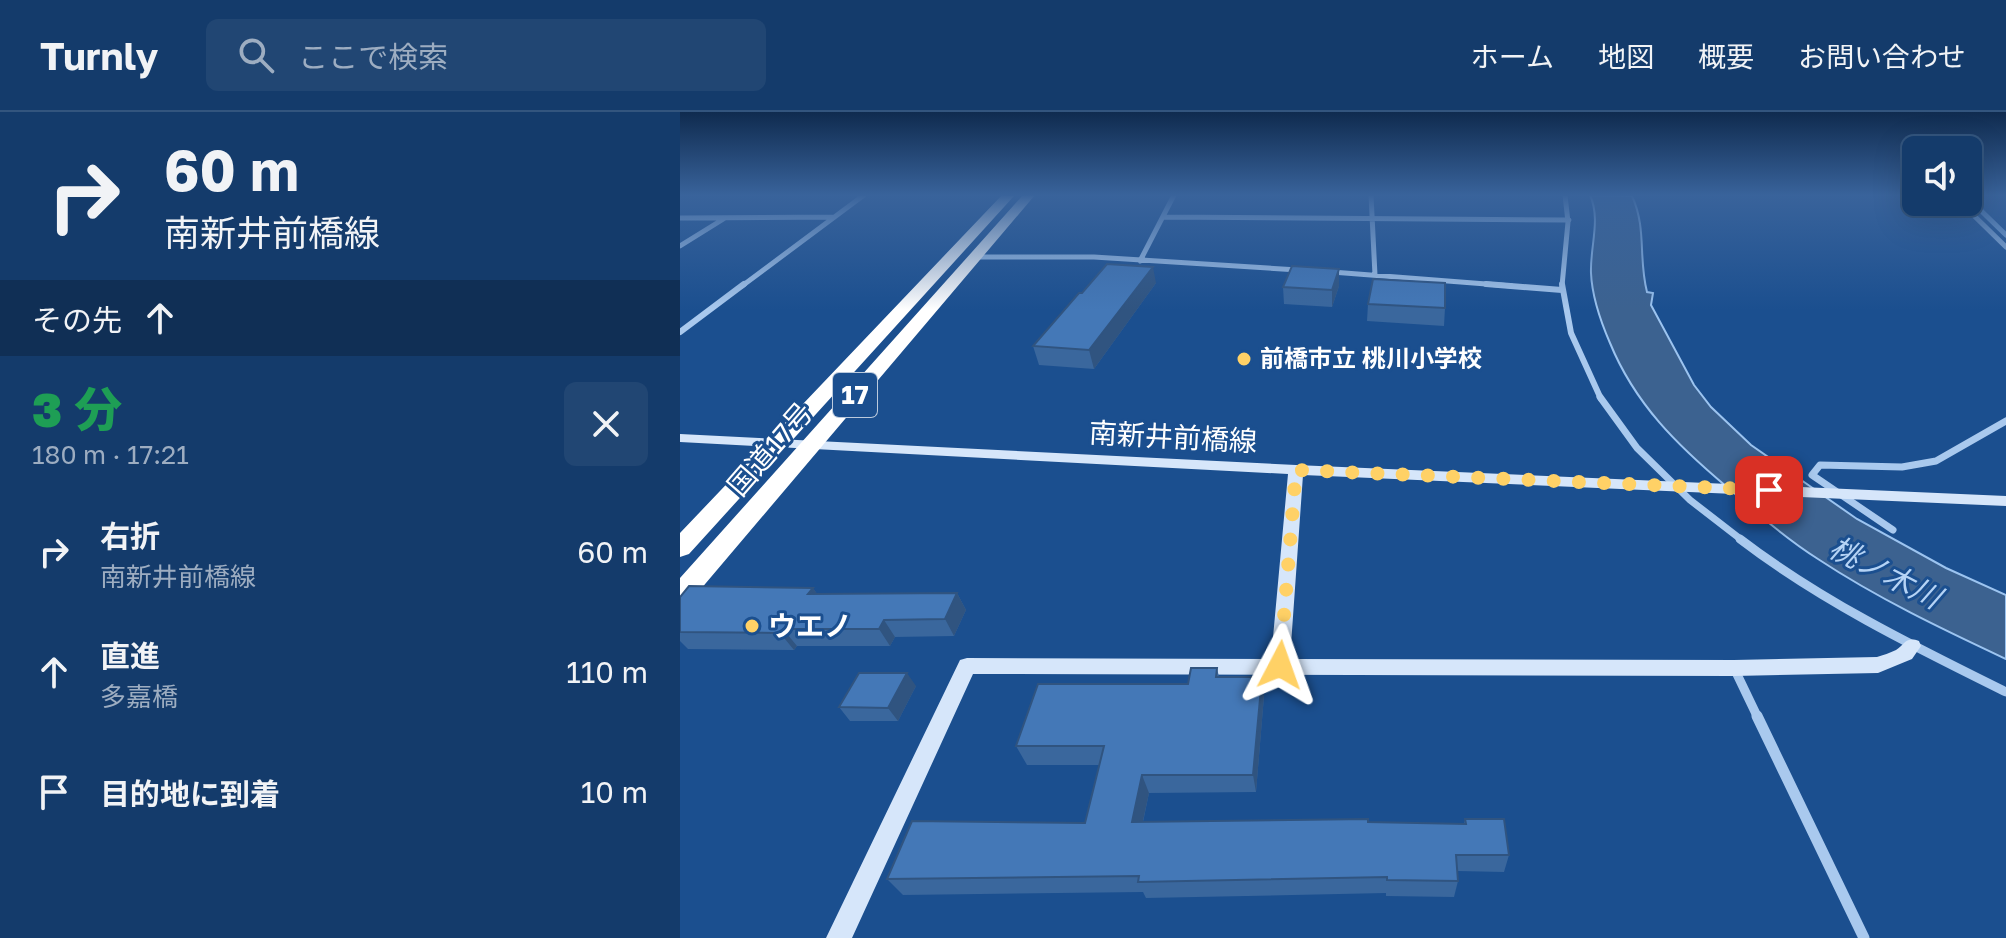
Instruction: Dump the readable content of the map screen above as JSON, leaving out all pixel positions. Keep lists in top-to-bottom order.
{
  "streets": {
    "highway": ["17", "国道17号"],
    "main road": ["南新井前橋線"]
  },
  "crossings": [
    ["南新井前橋線", "国道17号"]
  ],
  "water": ["桃ノ木川"],
  "places": ["前橋市立 桃川小学校", "ウエノ"],
  "page": {
    "header": "Turnly",
    "search": "ここで検索",
    "nav": [
      "ホーム",
      "地図",
      "概要",
      "お問い合わせ"
    ],
    "turn": ["60 m", "南新井前橋線"],
    "then": "その先",
    "heading": ["3 分", "180 m · 17:21"],
    "list": [
      {
        "name": "右折",
        "note": "南新井前橋線",
        "value": "60 m"
      },
      {
        "name": "直進",
        "note": "多嘉橋",
        "value": "110 m"
      },
      {
        "name": "目的地に到着",
        "value": "10 m"
      }
    ]
  }
}
